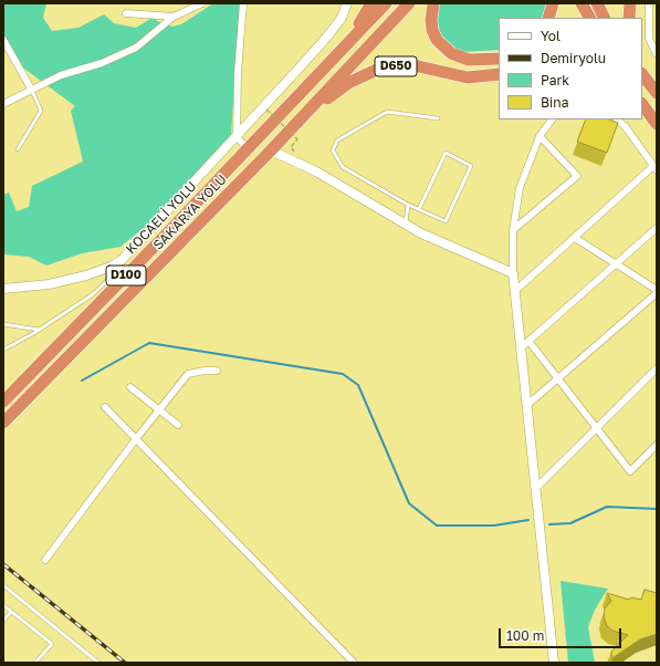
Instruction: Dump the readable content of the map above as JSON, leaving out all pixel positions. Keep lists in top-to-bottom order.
{
  "streets": {
    "highway": [
      "D650",
      "SAKARYA YOLU",
      "KOCAELİ YOLU",
      "D100"
    ]
  },
  "crossings": [
    ["D650", "SAKARYA YOLU"],
    ["D650", "D100"],
    ["SAKARYA YOLU", "D100"],
    ["KOCAELİ YOLU", "D100"]
  ],
  "legend": [
    "Yol",
    "Demiryolu",
    "Park",
    "Bina"
  ],
  "scale_bar": "100 m"
}
